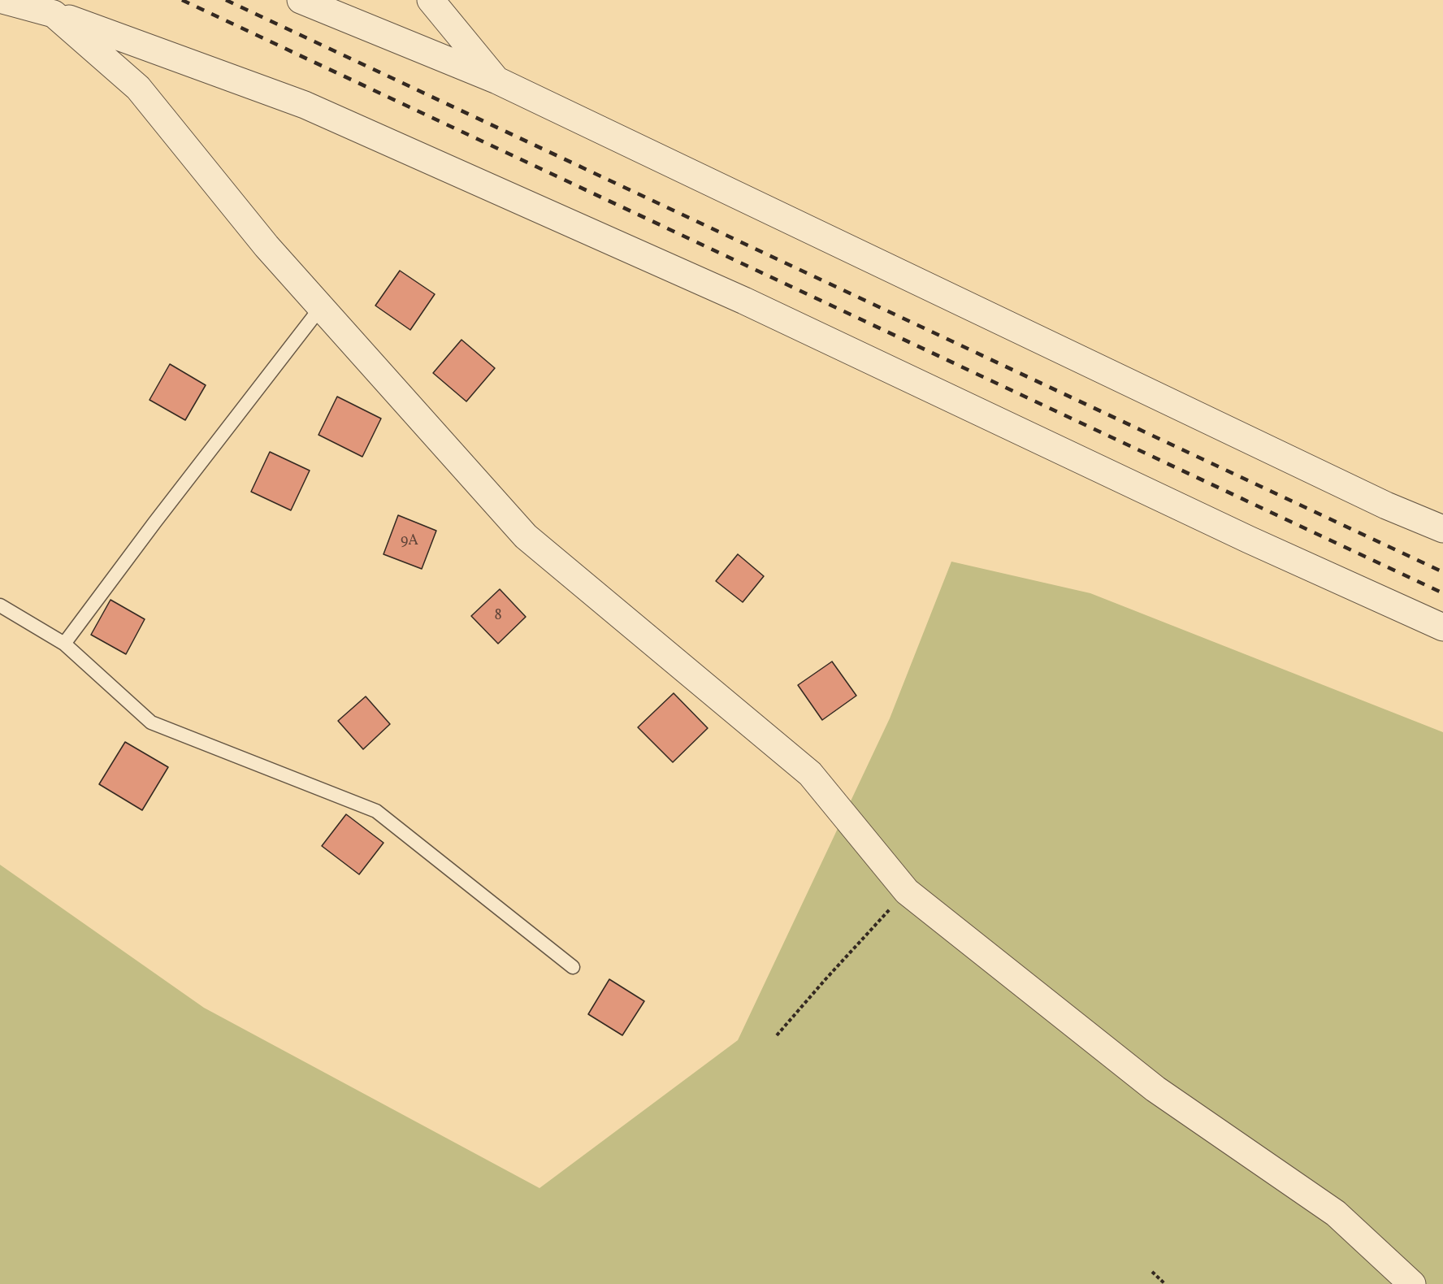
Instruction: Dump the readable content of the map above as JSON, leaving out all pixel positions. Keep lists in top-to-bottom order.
{
  "house_numbers": ["9А", "8"]
}
